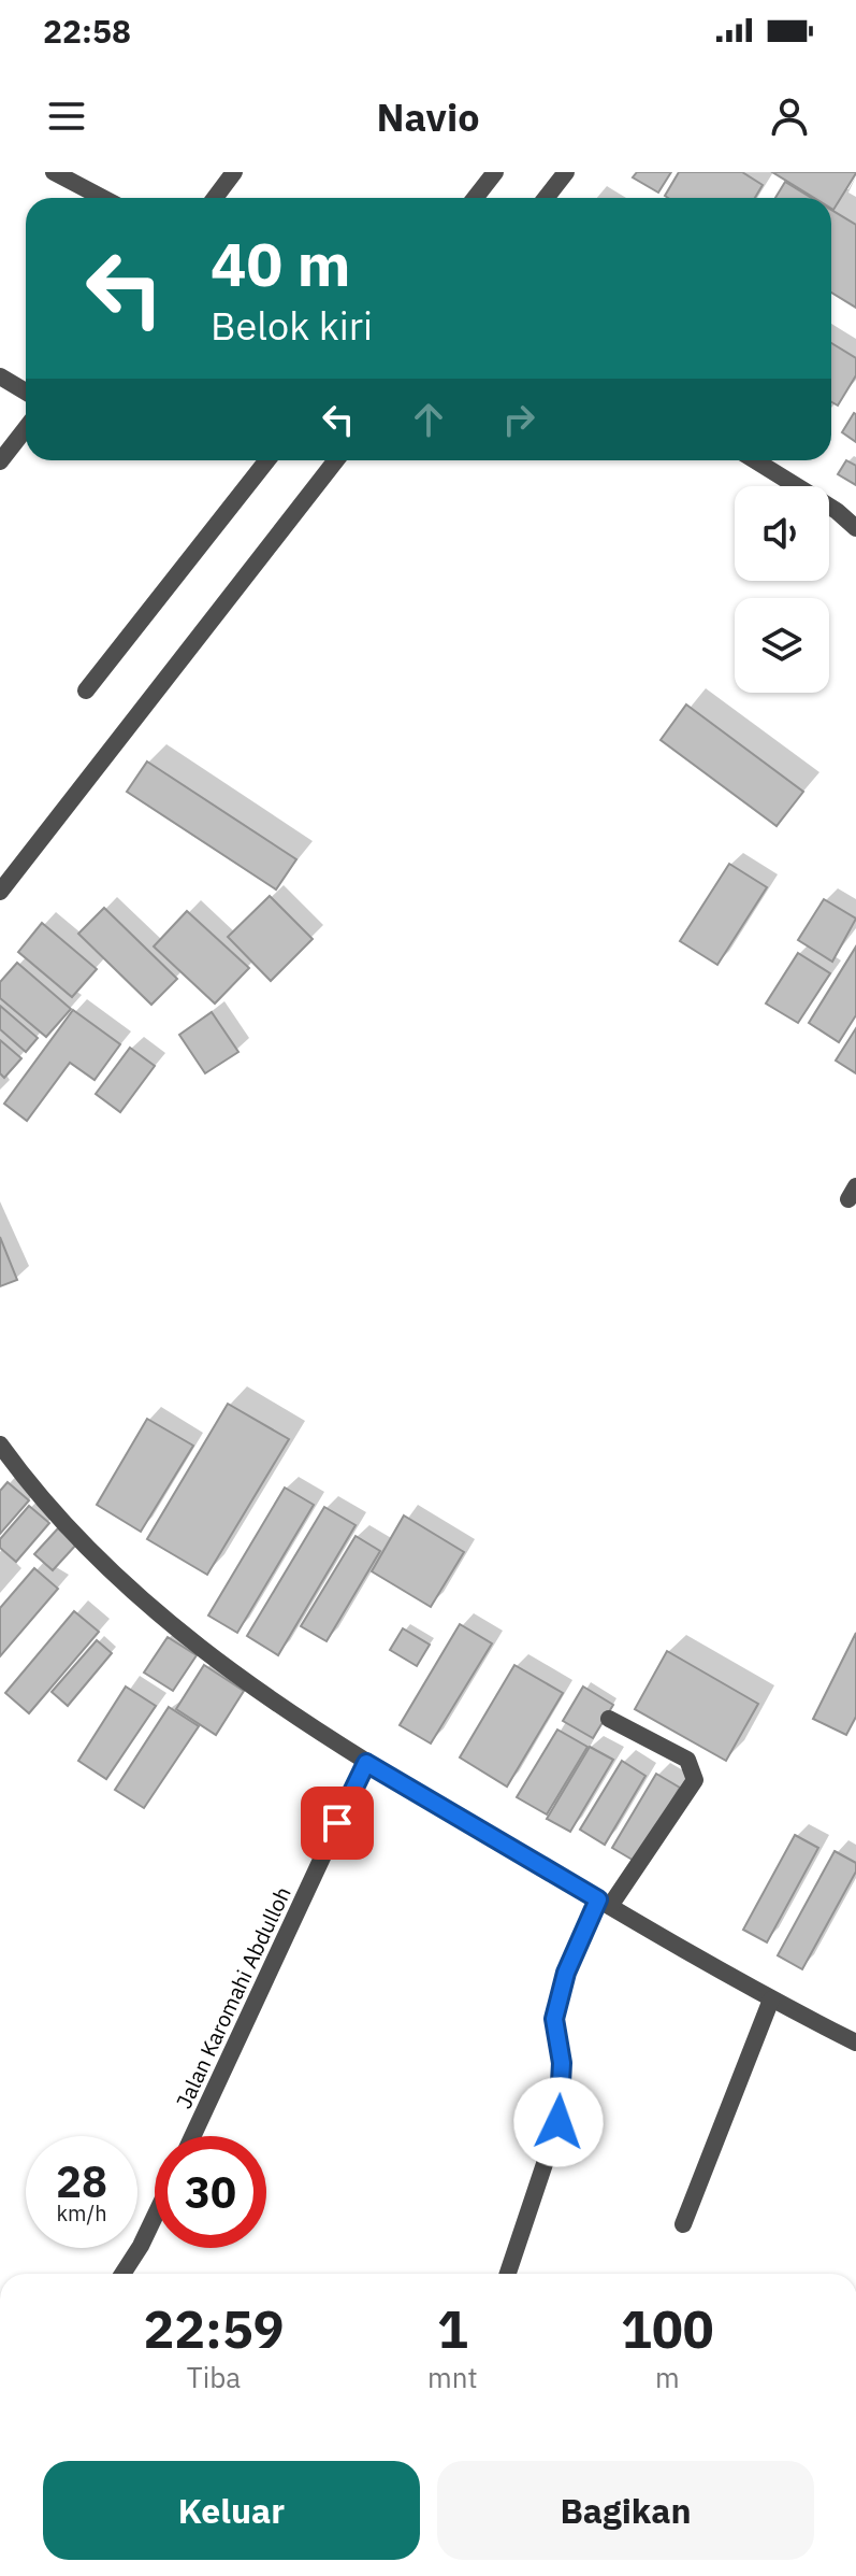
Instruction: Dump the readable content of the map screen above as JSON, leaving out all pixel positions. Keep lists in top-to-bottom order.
{
  "streets": {
    "street": ["Jalan Karomahi Abdulloh"]
  },
  "page": {
    "status": "22:58",
    "header": "Navio",
    "turn": ["40 m", "Belok kiri"],
    "speed": "28 km/h",
    "limit": "30",
    "eta": [
      "22:59",
      "Tiba",
      "1",
      "mnt",
      "100",
      "m"
    ],
    "buttons": ["Keluar", "Bagikan"]
  }
}
